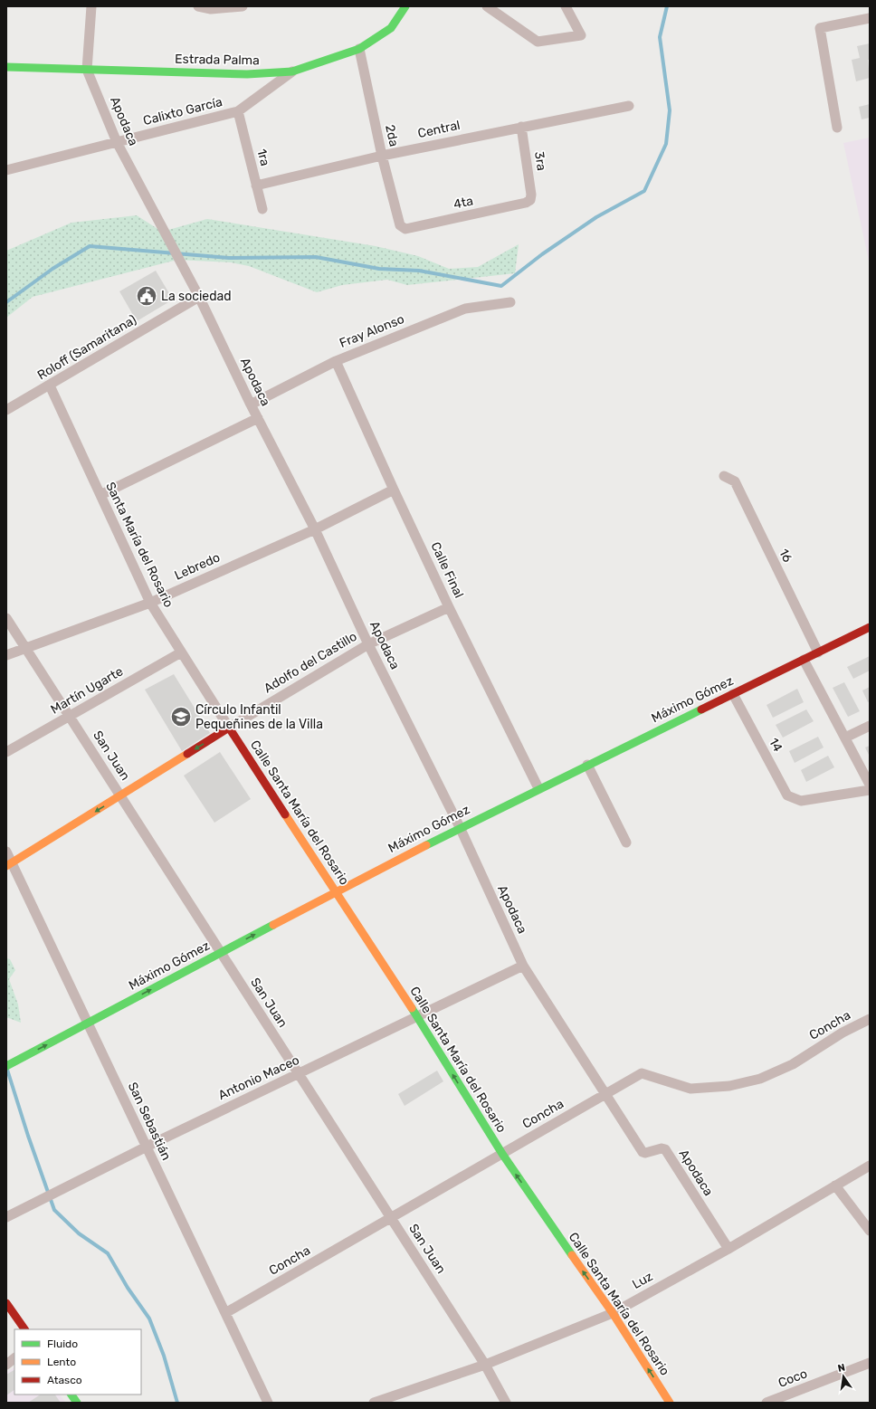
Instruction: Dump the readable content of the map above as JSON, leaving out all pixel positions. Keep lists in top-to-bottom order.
{
  "streets": {
    "street": [
      "Estrada Palma",
      "Calixto García",
      "Apodaca",
      "Central",
      "2da",
      "1ra",
      "3ra",
      "4ta",
      "Fray Alonso",
      "Roloff (Samaritana)",
      "Santa María del Rosario",
      "16",
      "Lebredo",
      "Calle Final",
      "Adolfo del Castillo",
      "Martín Ugarte",
      "Máximo Gómez",
      "14",
      "San Juan",
      "Calle Santa María del Rosario",
      "Concha",
      "Antonio Maceo",
      "San Sebastián",
      "Luz",
      "Coco"
    ]
  },
  "crossings": [
    ["Estrada Palma", "Calixto García"],
    ["Estrada Palma", "Apodaca"],
    ["Estrada Palma", "2da"],
    ["Calixto García", "Apodaca"],
    ["Calixto García", "1ra"],
    ["Apodaca", "Fray Alonso"],
    ["Apodaca", "Roloff (Samaritana)"],
    ["Apodaca", "Lebredo"],
    ["Apodaca", "Adolfo del Castillo"],
    ["Apodaca", "Máximo Gómez"],
    ["Apodaca", "Concha"],
    ["Apodaca", "Antonio Maceo"],
    ["Apodaca", "Luz"],
    ["Central", "2da"],
    ["Central", "1ra"],
    ["Central", "3ra"],
    ["2da", "4ta"],
    ["3ra", "4ta"],
    ["Fray Alonso", "Calle Final"],
    ["Roloff (Samaritana)", "Santa María del Rosario"],
    ["Santa María del Rosario", "Lebredo"],
    ["Santa María del Rosario", "Adolfo del Castillo"],
    ["Santa María del Rosario", "Martín Ugarte"],
    ["Santa María del Rosario", "Calle Santa María del Rosario"],
    ["16", "Máximo Gómez"],
    ["Lebredo", "Calle Final"],
    ["Lebredo", "San Juan"],
    ["Calle Final", "Adolfo del Castillo"],
    ["Calle Final", "Máximo Gómez"],
    ["Adolfo del Castillo", "San Juan"],
    ["Adolfo del Castillo", "Calle Santa María del Rosario"],
    ["Adolfo del Castillo", "San Sebastián"],
    ["Martín Ugarte", "San Juan"],
    ["Máximo Gómez", "14"],
    ["Máximo Gómez", "San Juan"],
    ["Máximo Gómez", "Calle Santa María del Rosario"],
    ["Máximo Gómez", "San Sebastián"],
    ["San Juan", "Concha"],
    ["San Juan", "Antonio Maceo"],
    ["San Juan", "Luz"],
    ["Calle Santa María del Rosario", "Concha"],
    ["Calle Santa María del Rosario", "Antonio Maceo"],
    ["Calle Santa María del Rosario", "Luz"],
    ["Concha", "San Sebastián"],
    ["Antonio Maceo", "San Sebastián"]
  ],
  "one_way": ["Adolfo del Castillo", "Máximo Gómez", "Calle Santa María del Rosario"],
  "places": {
    "public building": ["La sociedad"],
    "school or university": ["Círculo Infantil Pequeñines de la Villa"]
  },
  "legend": ["Fluido", "Lento", "Atasco"],
  "north": "top"
}
